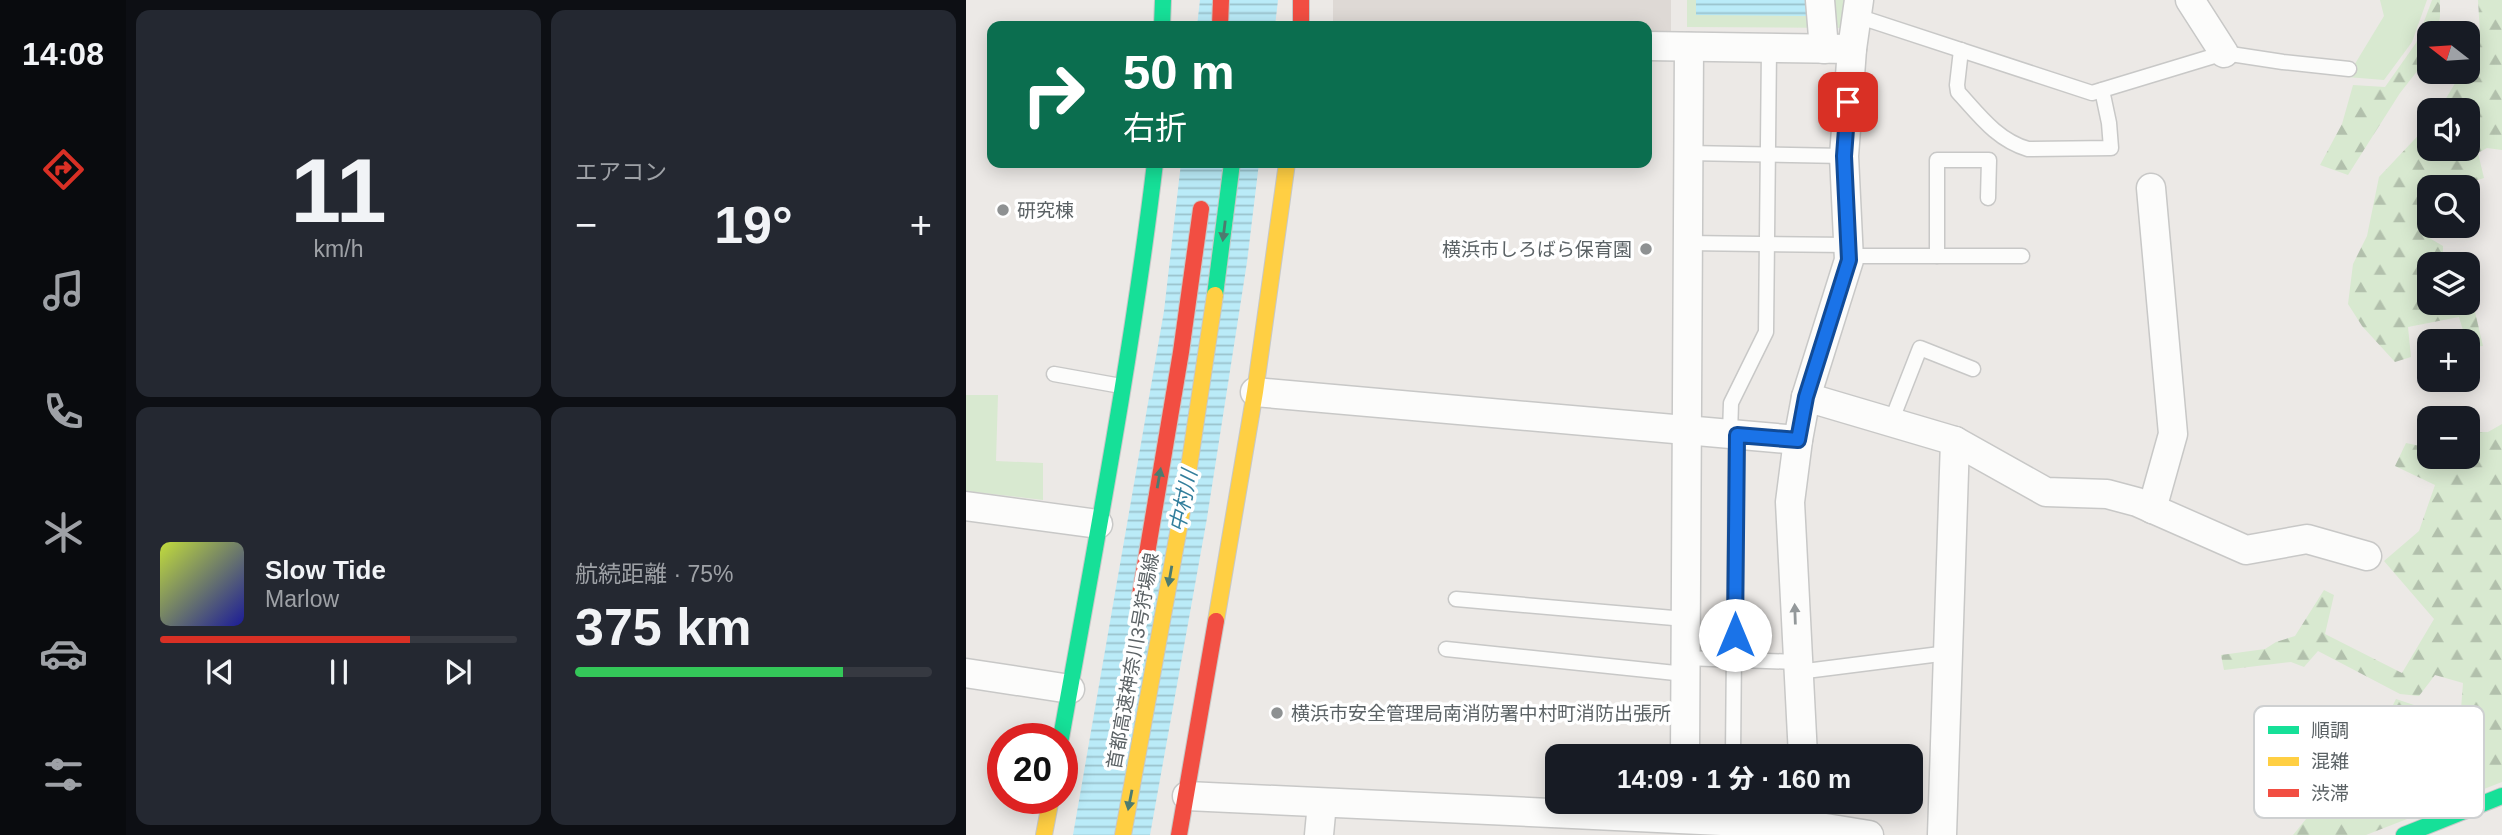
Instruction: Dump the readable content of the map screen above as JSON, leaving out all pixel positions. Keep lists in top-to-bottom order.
{
  "streets": {
    "main road": ["首都高速神奈川3号狩場線"]
  },
  "water": ["中村川"],
  "places": ["研究棟", "横浜市しろばら保育園", "横浜市安全管理局南消防署中村町消防出張所"],
  "legend": ["順調", "混雑", "渋滞"],
  "north": "left",
  "page": {
    "tabs": "14:08",
    "tile": [
      ["11", "km/h"],
      "エアコン",
      ["航続距離 · 75%", "375 km"]
    ],
    "map_buttons": ["+", "−"],
    "turn": ["50 m", "右折"],
    "heat": ["−", "19°", "+"],
    "song": ["Slow Tide", "Marlow"],
    "limit": "20",
    "trip": "14:09 · 1 分 · 160 m"
  }
}
